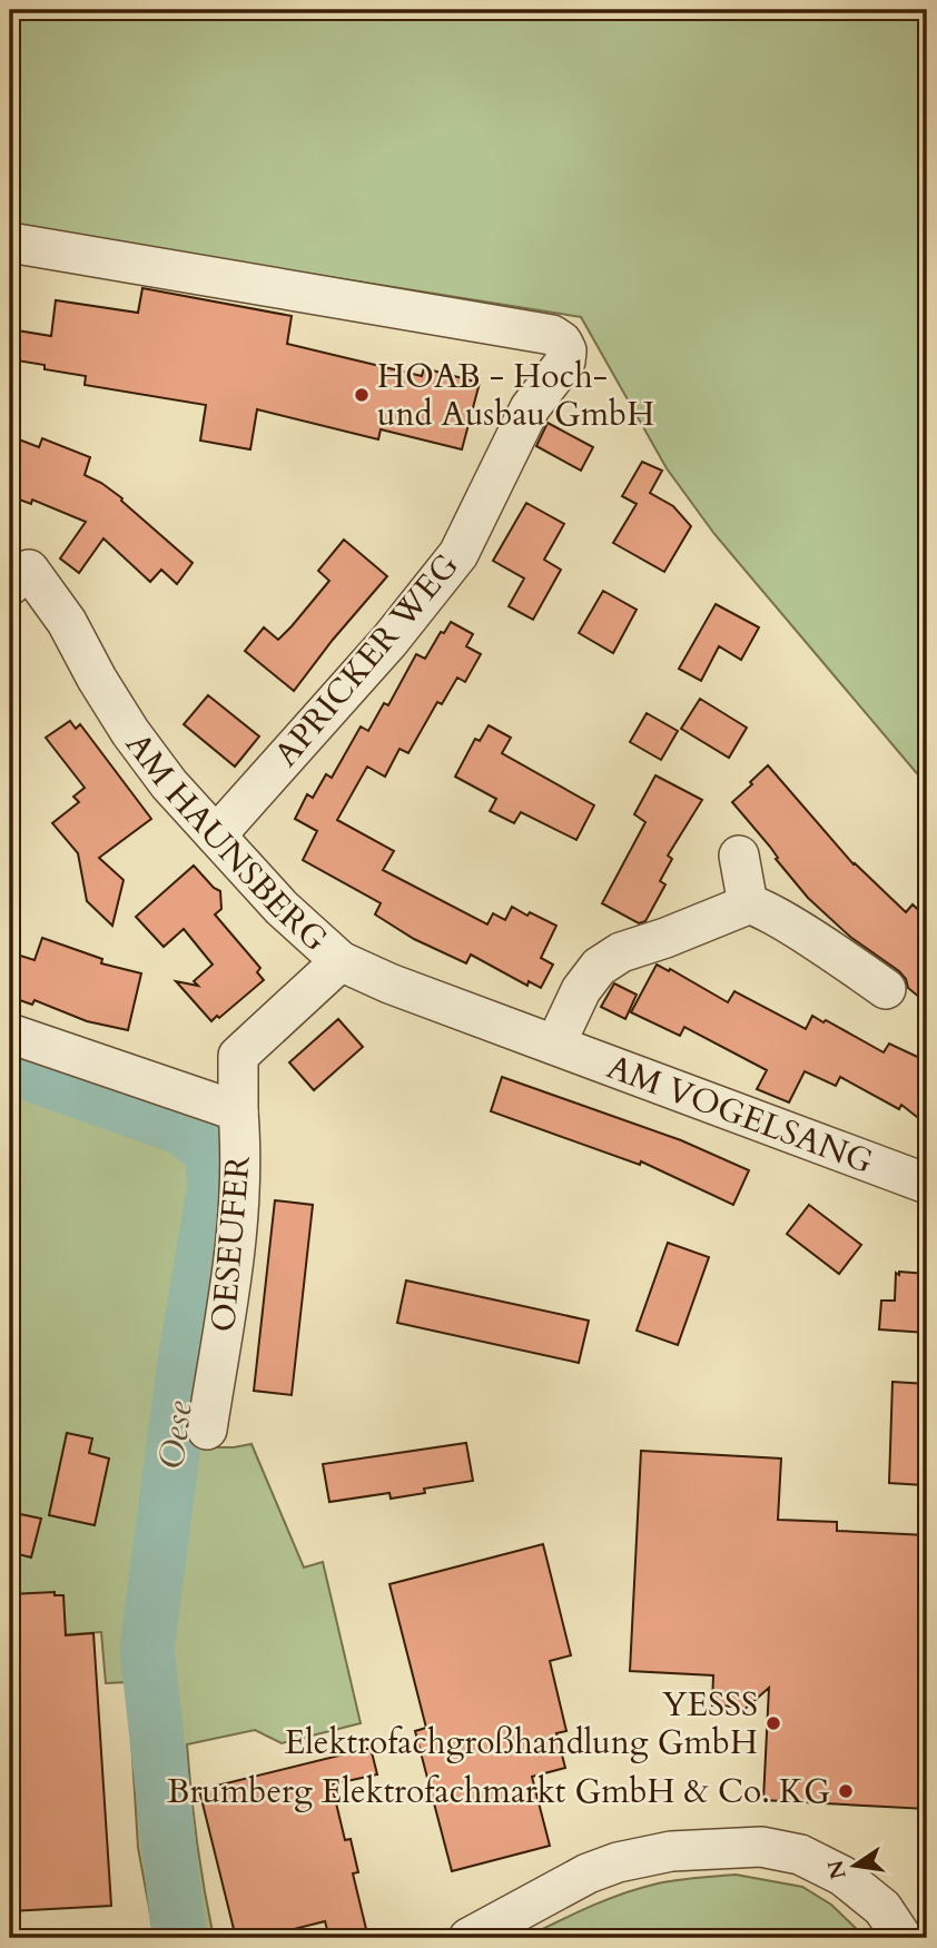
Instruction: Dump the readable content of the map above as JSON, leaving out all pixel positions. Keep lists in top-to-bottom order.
{
  "streets": {
    "street": [
      "APRICKER WEG",
      "AM HAUNSBERG",
      "AM VOGELSANG",
      "OESEUFER"
    ]
  },
  "crossings": [
    ["APRICKER WEG", "AM HAUNSBERG"],
    ["AM HAUNSBERG", "AM VOGELSANG"],
    ["AM HAUNSBERG", "OESEUFER"]
  ],
  "water": ["Oese"],
  "places": ["HOAB - Hoch- und Ausbau GmbH", "YESSS Elektrofachgroßhandlung GmbH", "Brumberg Elektrofachmarkt GmbH & Co. KG"],
  "north": "left"
}
